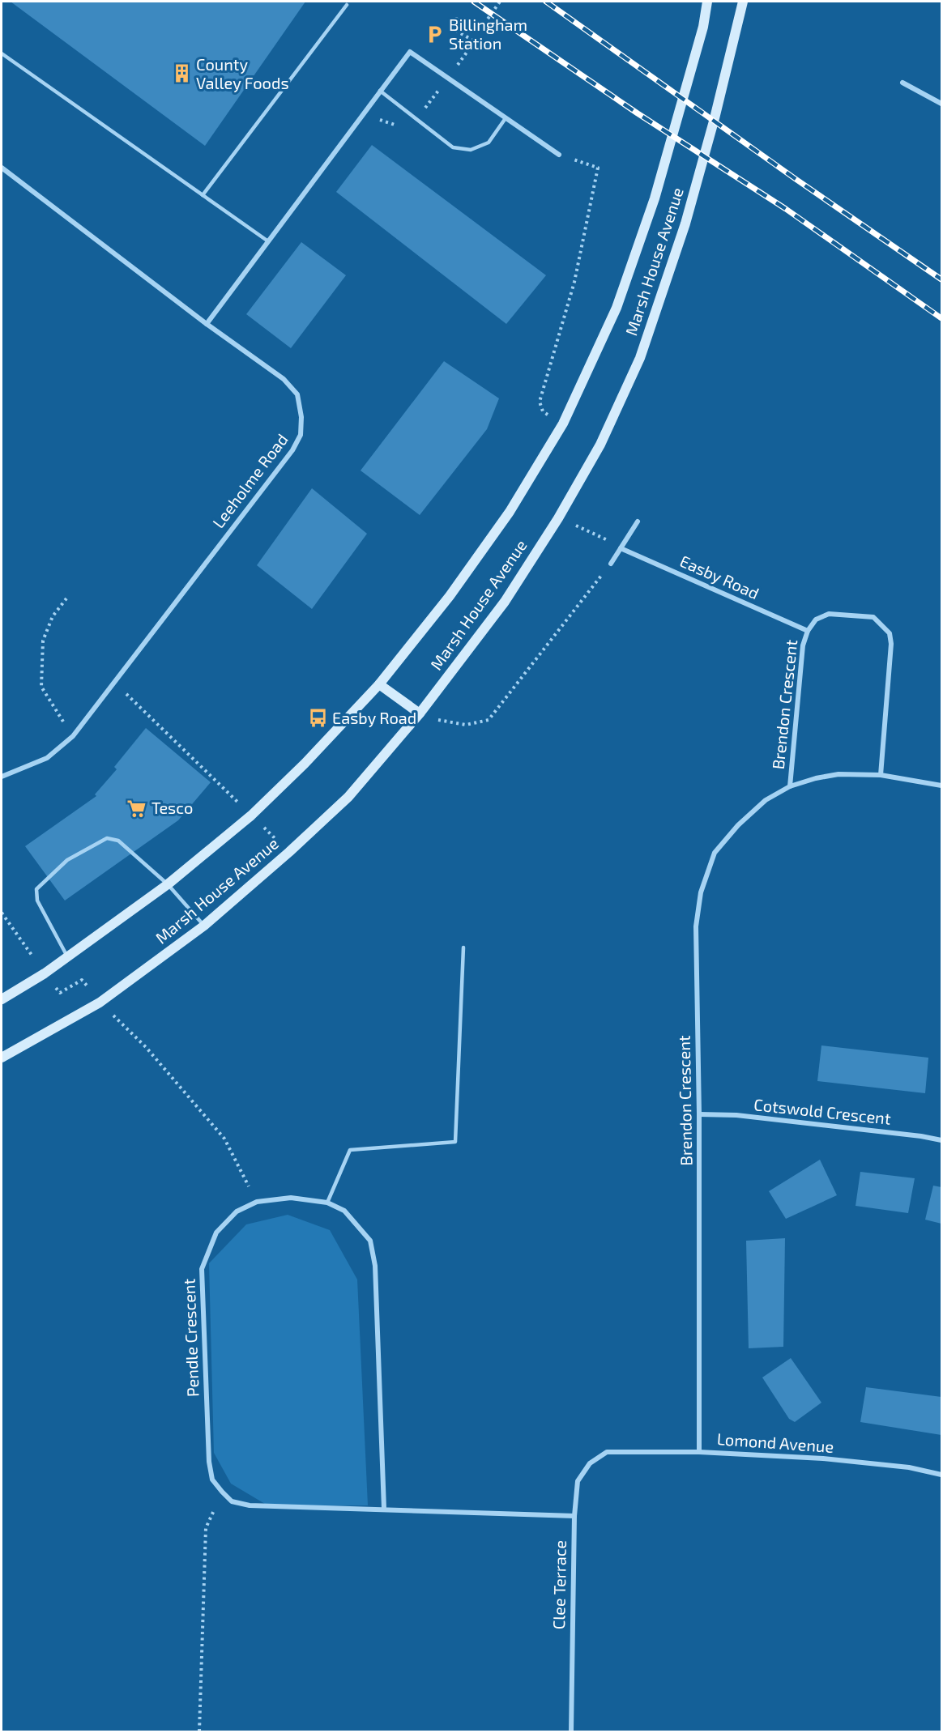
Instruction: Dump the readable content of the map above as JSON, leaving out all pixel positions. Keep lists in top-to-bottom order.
{
  "streets": {
    "street": [
      "Marsh House Avenue",
      "Leeholme Road",
      "Easby Road",
      "Brendon Crescent",
      "Cotswold Crescent",
      "Pendle Crescent",
      "Lomond Avenue",
      "Clee Terrace"
    ]
  },
  "crossings": [
    ["Easby Road", "Brendon Crescent"],
    ["Brendon Crescent", "Cotswold Crescent"],
    ["Brendon Crescent", "Lomond Avenue"],
    ["Pendle Crescent", "Clee Terrace"],
    ["Lomond Avenue", "Clee Terrace"]
  ],
  "places": {
    "parking": ["Billingham Station"],
    "building": ["County Valley Foods"],
    "bus stop": ["Easby Road"],
    "supermarket": ["Tesco"]
  }
}
